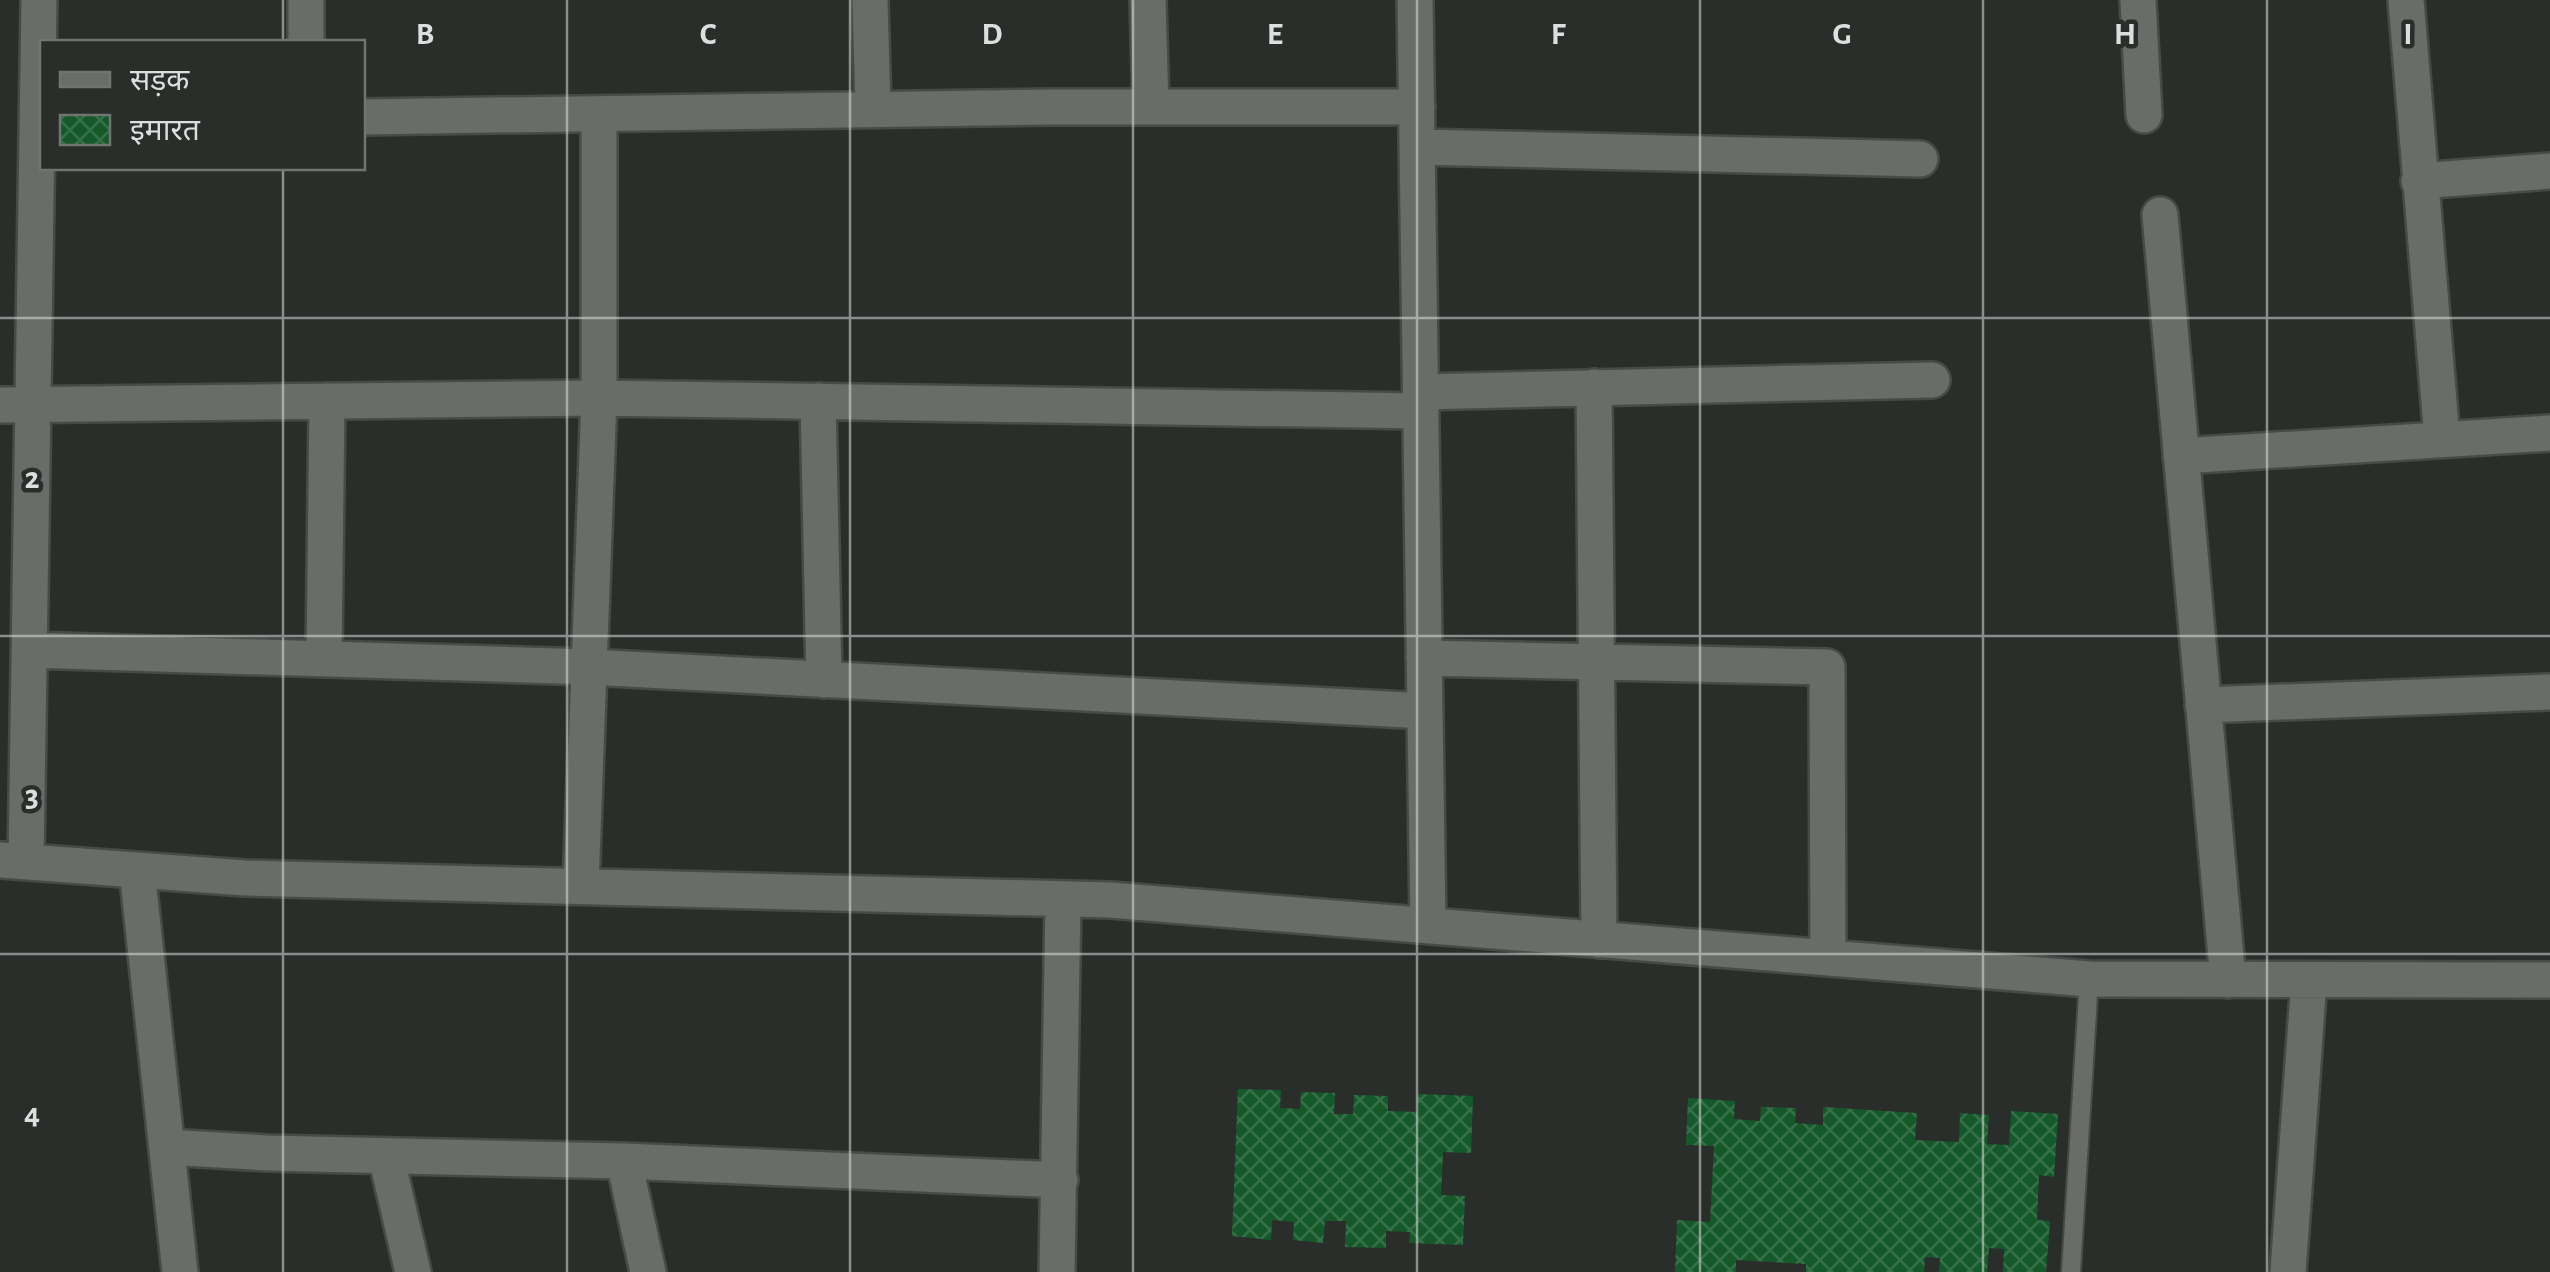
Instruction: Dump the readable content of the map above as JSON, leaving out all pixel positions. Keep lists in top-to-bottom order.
{
  "legend": ["सड़क", "इमारत"],
  "grid": {
    "columns": [
      "B",
      "C",
      "D",
      "E",
      "F",
      "G",
      "H",
      "I"
    ],
    "rows": ["2", "3", "4"]
  }
}
